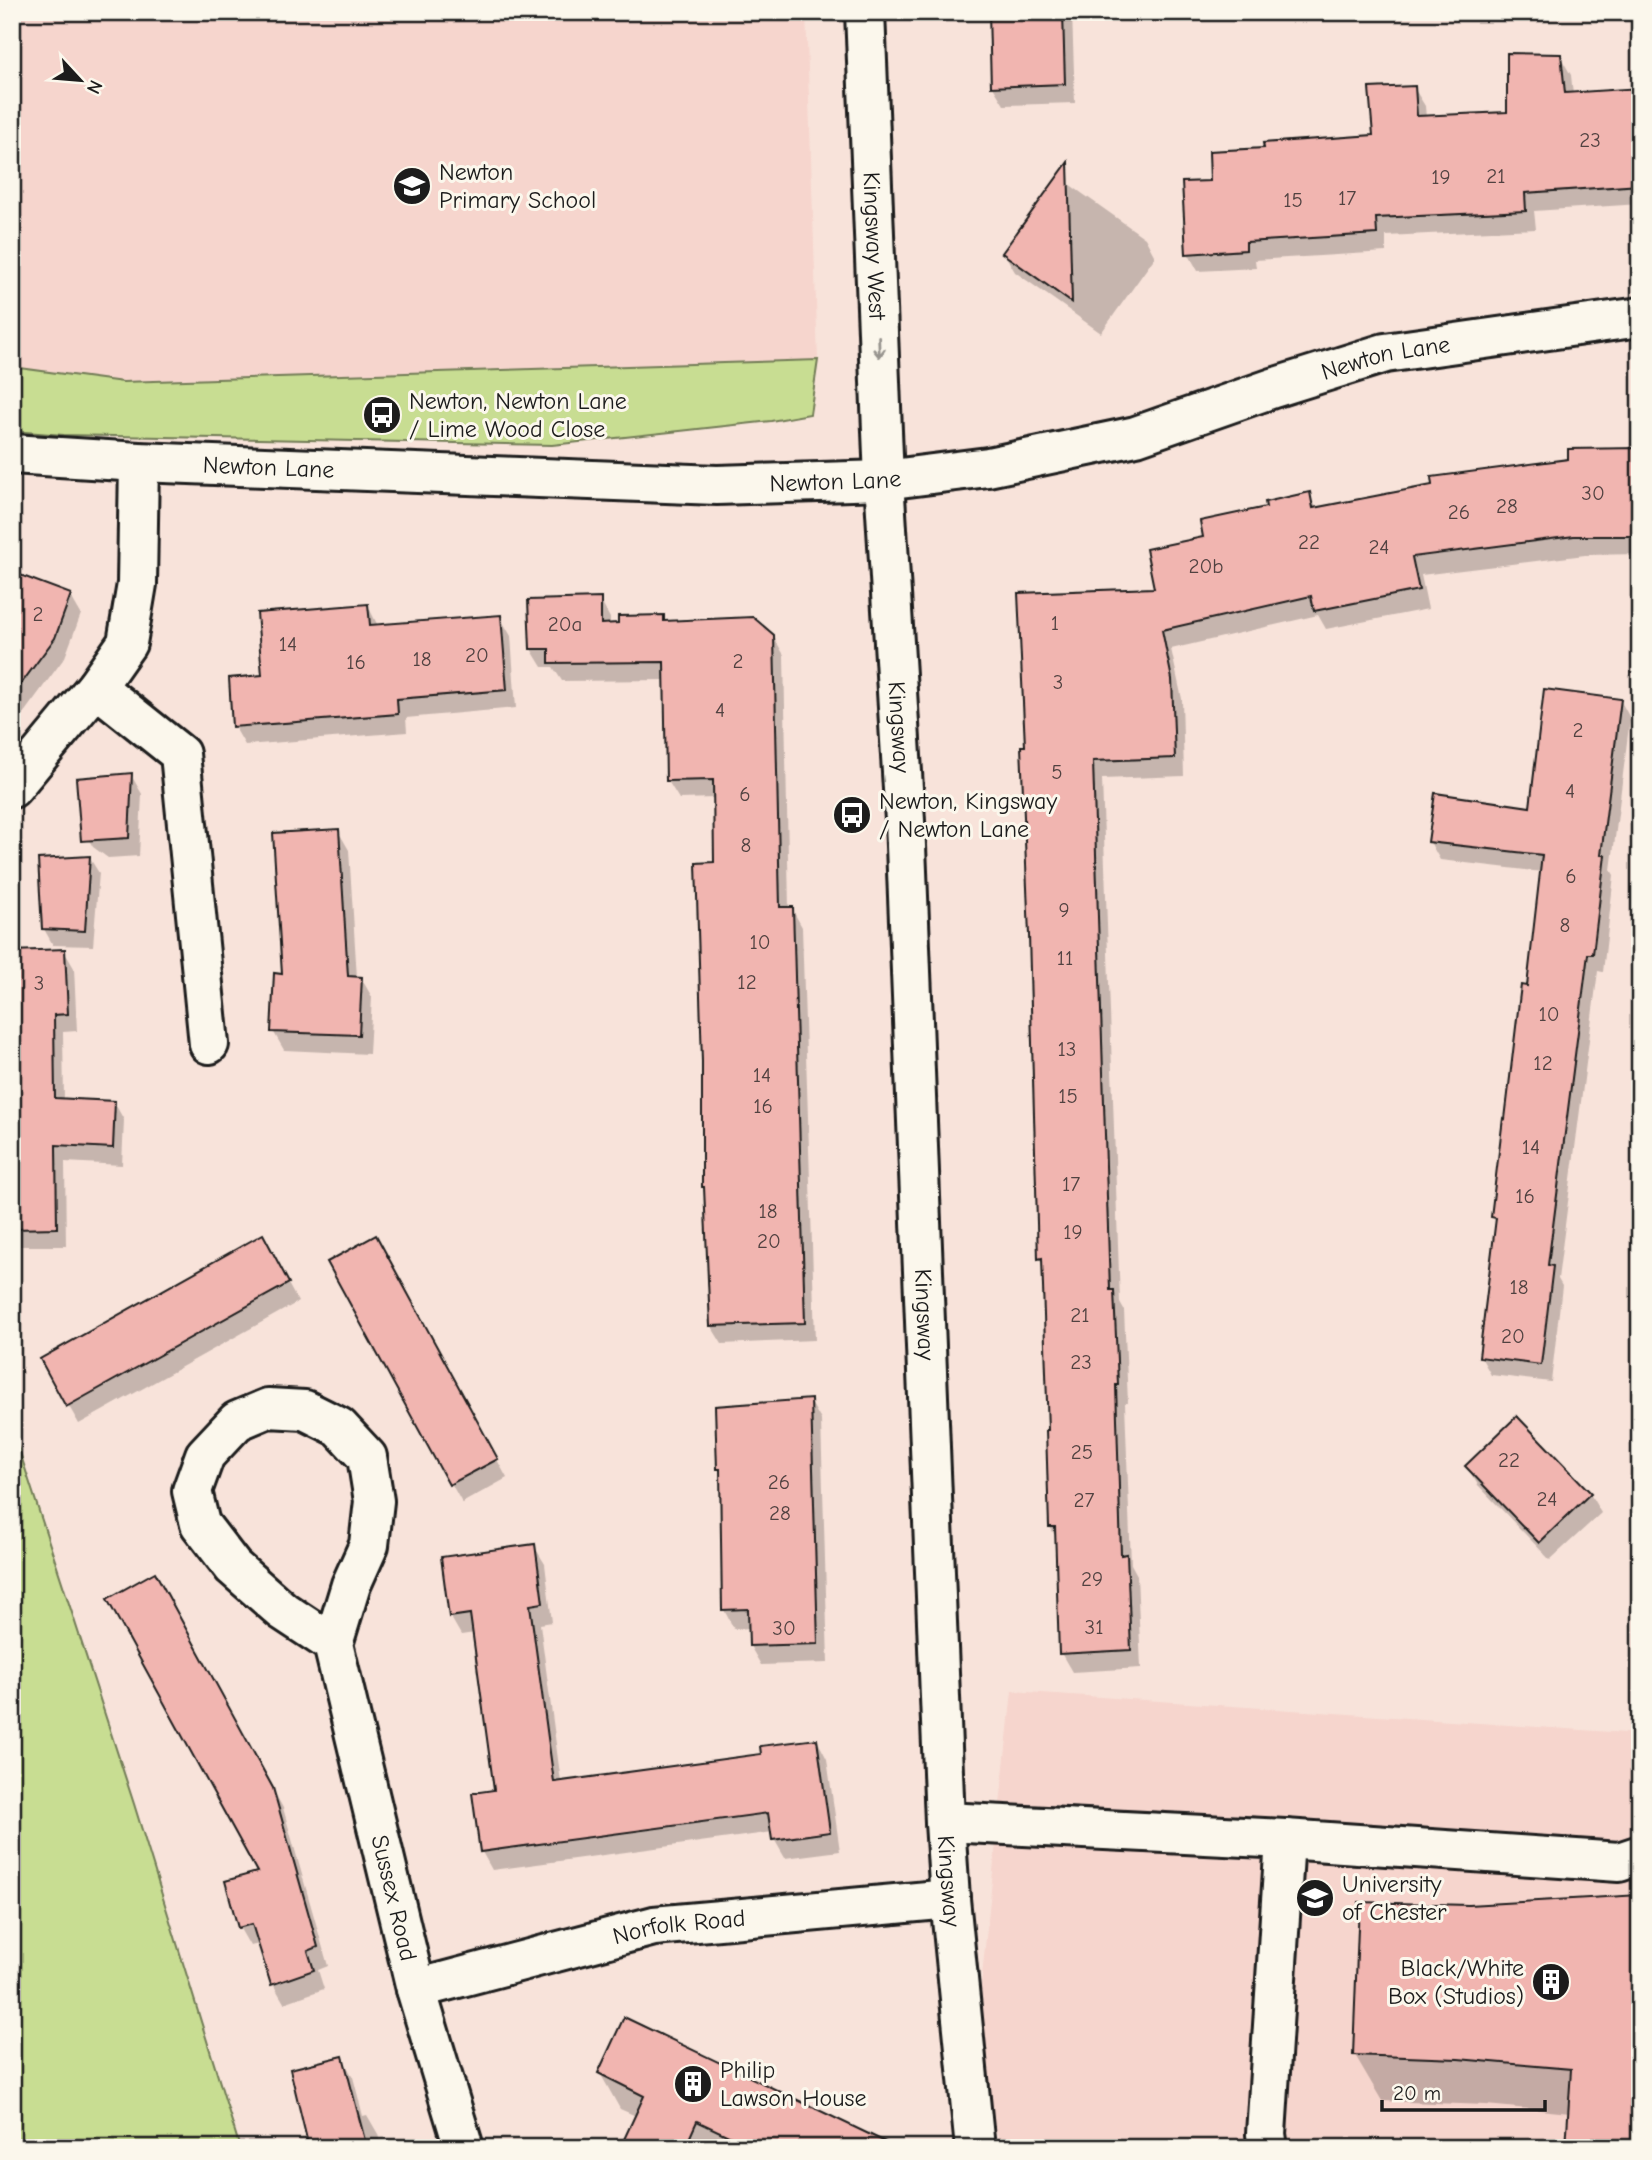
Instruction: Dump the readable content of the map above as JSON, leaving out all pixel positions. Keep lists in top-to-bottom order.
{
  "streets": {
    "street": [
      "Kingsway West",
      "Newton Lane",
      "Kingsway",
      "Sussex Road",
      "Norfolk Road"
    ]
  },
  "crossings": [
    ["Kingsway West", "Newton Lane"],
    ["Kingsway West", "Kingsway"],
    ["Newton Lane", "Kingsway"],
    ["Kingsway", "Norfolk Road"],
    ["Sussex Road", "Norfolk Road"]
  ],
  "one_way": ["Kingsway West"],
  "places": {
    "school or university": ["Newton Primary School", "University of Chester"],
    "bus stop": ["Newton, Newton Lane / Lime Wood Close", "Newton, Kingsway / Newton Lane"],
    "building": ["Black/White Box (Studios)", "Philip Lawson House"]
  },
  "house_numbers": [
    "23",
    "21",
    "19",
    "17",
    "15",
    "30",
    "28",
    "26",
    "22",
    "24",
    "20b",
    "2",
    "1",
    "20a",
    "14",
    "20",
    "18",
    "2",
    "16",
    "3",
    "4",
    "2",
    "5",
    "4",
    "6",
    "8",
    "6",
    "9",
    "8",
    "10",
    "11",
    "12",
    "3",
    "10",
    "13",
    "12",
    "14",
    "15",
    "16",
    "14",
    "17",
    "16",
    "18",
    "19",
    "20",
    "18",
    "21",
    "20",
    "23",
    "25",
    "22",
    "26",
    "24",
    "27",
    "28",
    "29",
    "31",
    "30"
  ],
  "scale_bar": "20 m",
  "north": "bottom right"
}
